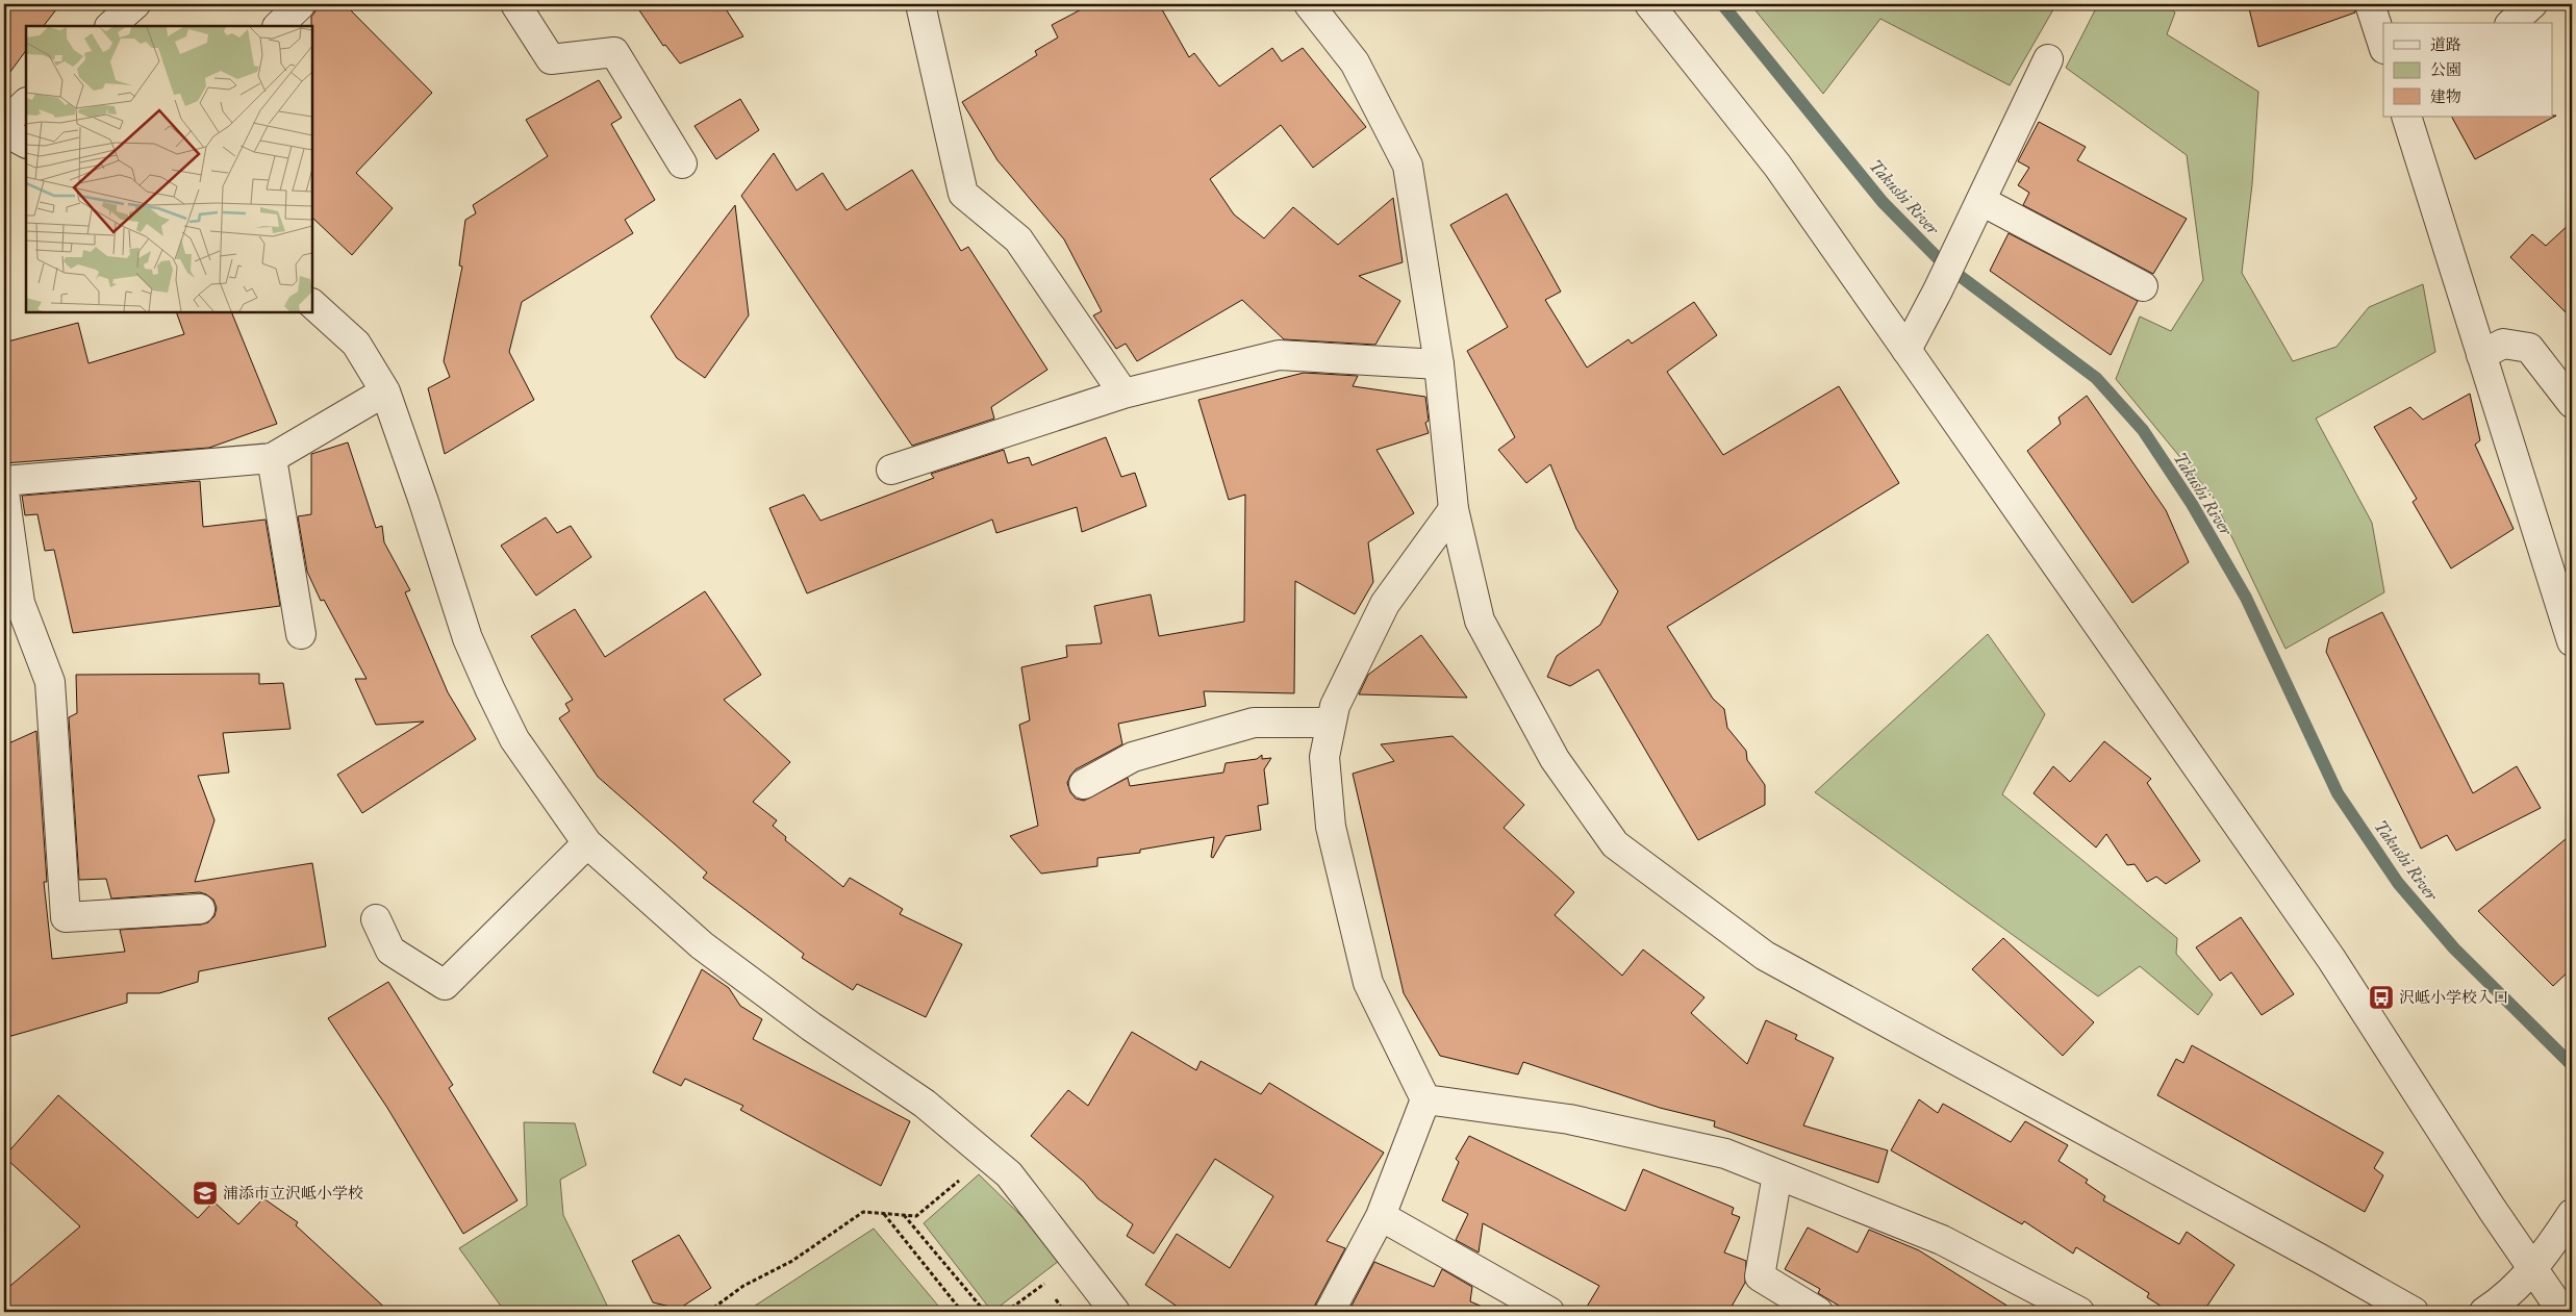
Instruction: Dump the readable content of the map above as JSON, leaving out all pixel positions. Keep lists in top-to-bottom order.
{
  "water": ["Takushi River"],
  "places": {
    "bus stop": ["沢岻小学校入口"],
    "school or university": ["浦添市立沢岻小学校"]
  },
  "legend": ["道路", "公園", "建物"]
}
